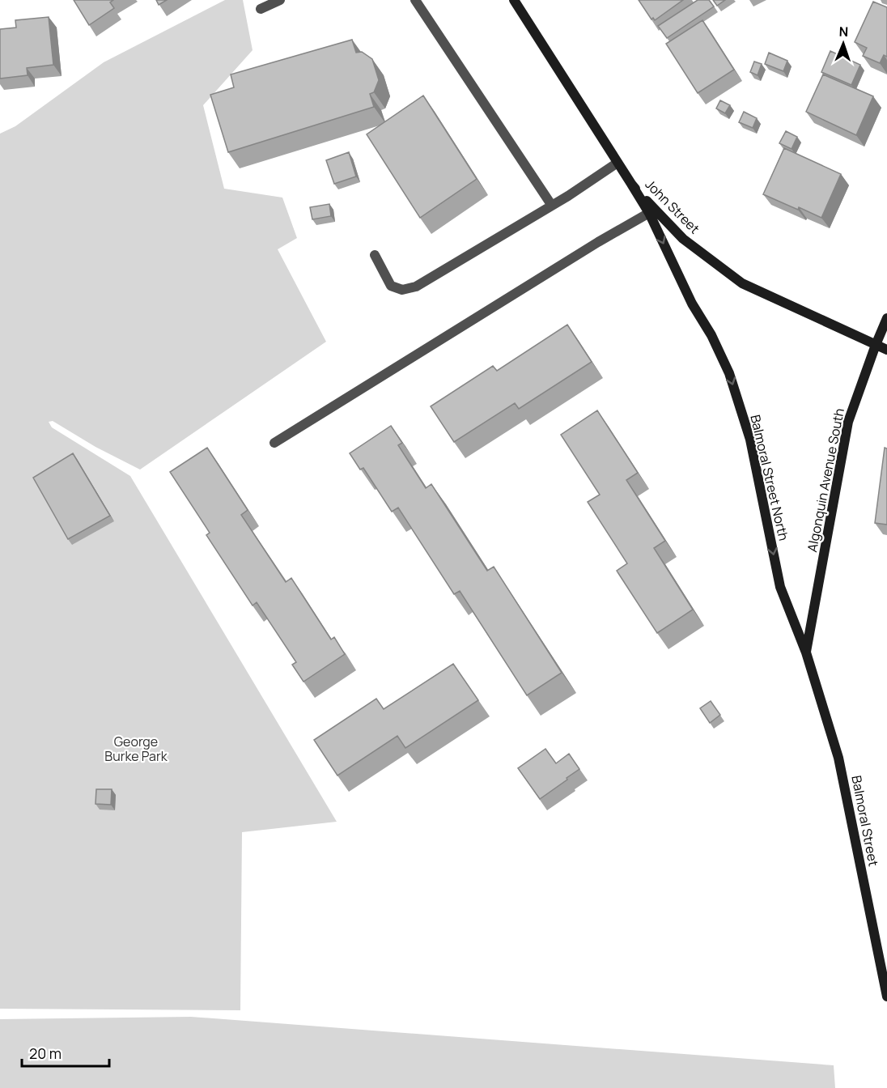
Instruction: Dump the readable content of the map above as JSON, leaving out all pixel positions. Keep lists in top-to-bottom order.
{
  "streets": {
    "main road": [
      "John Street",
      "Balmoral Street North",
      "Algonquin Avenue South",
      "Balmoral Street"
    ]
  },
  "crossings": [
    ["John Street", "Balmoral Street North"],
    ["John Street", "Algonquin Avenue South"],
    ["Balmoral Street North", "Algonquin Avenue South"],
    ["Balmoral Street North", "Balmoral Street"],
    ["Algonquin Avenue South", "Balmoral Street"]
  ],
  "one_way": ["Balmoral Street North"],
  "parks": ["George Burke Park"],
  "scale_bar": "20 m",
  "north": "top"
}
